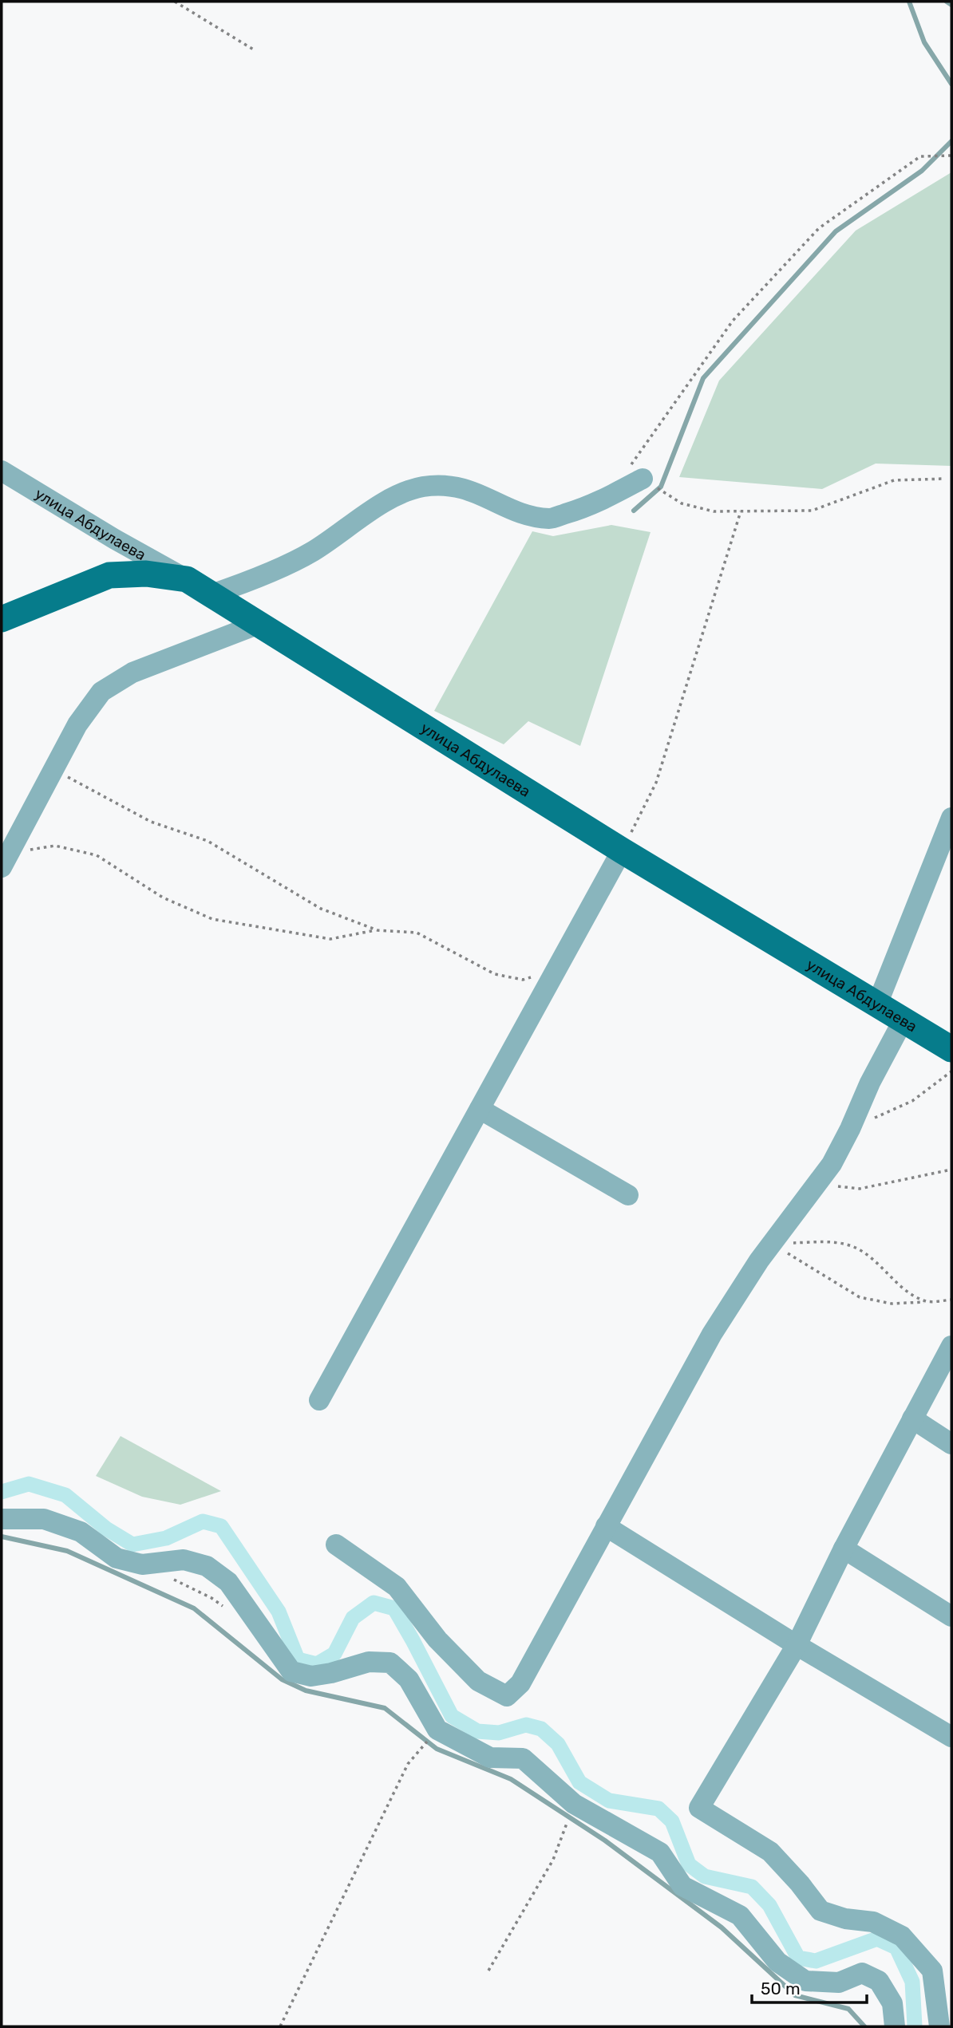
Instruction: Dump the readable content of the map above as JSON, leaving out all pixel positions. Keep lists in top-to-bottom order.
{
  "streets": {
    "main road": ["улица Абдулаева"]
  },
  "scale_bar": "50 m"
}
